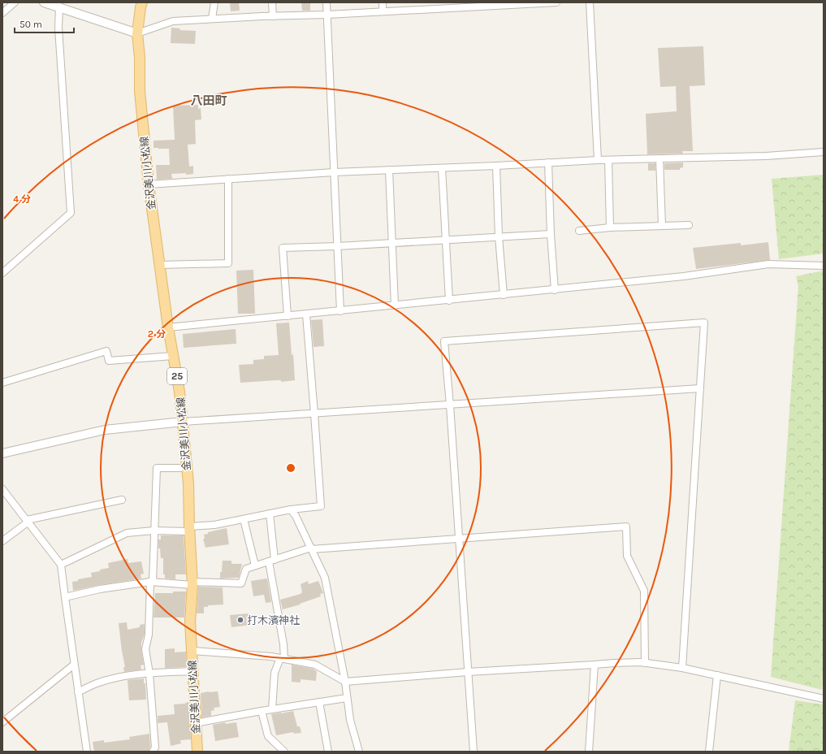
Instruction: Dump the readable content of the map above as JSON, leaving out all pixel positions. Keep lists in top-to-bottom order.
{
  "streets": {
    "main road": ["金沢美川小松線", "25"]
  },
  "districts": ["八田町"],
  "places": ["打木濱神社"],
  "scale_bar": "50 m",
  "rings": ["4 分", "2 分"]
}
